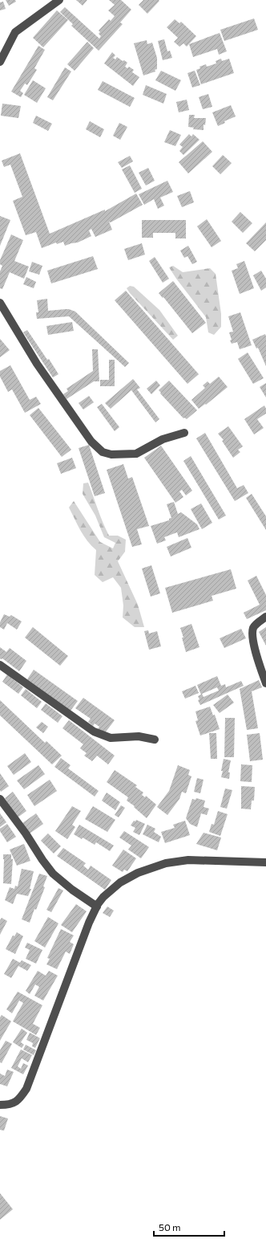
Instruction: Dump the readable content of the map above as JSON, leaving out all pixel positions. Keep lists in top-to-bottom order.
{
  "scale_bar": "50 m"
}
